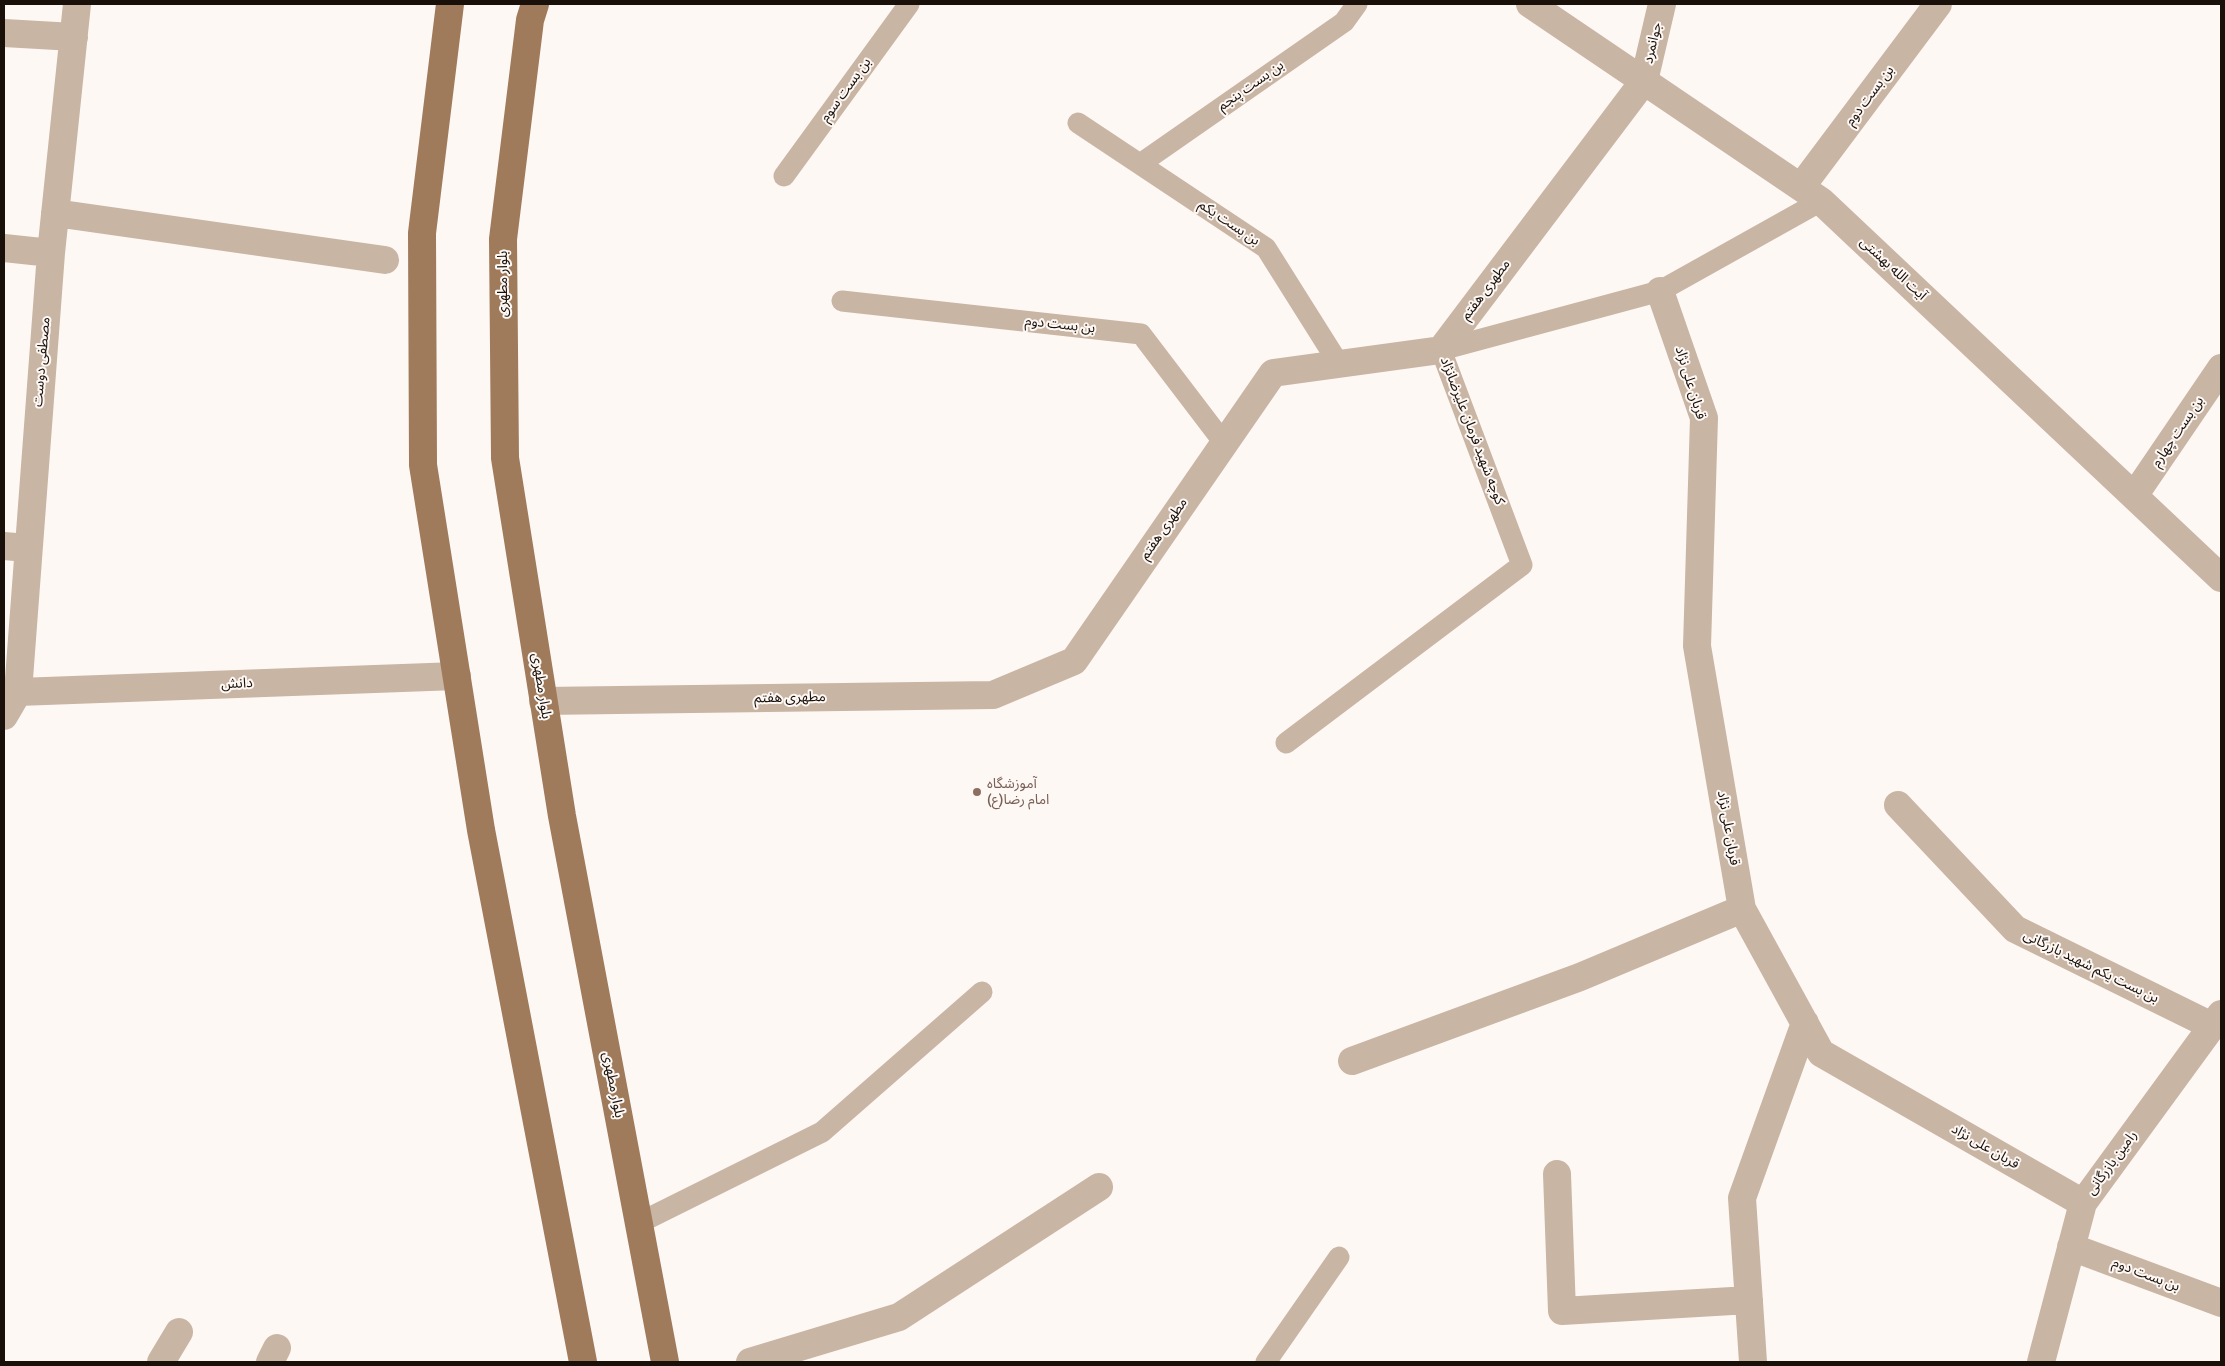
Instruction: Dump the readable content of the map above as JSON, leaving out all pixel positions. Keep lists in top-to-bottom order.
{
  "streets": {
    "main road": ["بلوار مطهری"],
    "street": [
      "جوانمرد",
      "بن بست دوم",
      "آیت الله بهشتی",
      "مطهری هفتم",
      "مصطفی دوست",
      "قربان علی نژاد",
      "بن بست چهارم",
      "دانش",
      "بن بست یکم شهید بازرگانی",
      "رامین بازرگانی"
    ],
    "lane": [
      "بن بست پنجم",
      "بن بست سوم",
      "بن بست یکم",
      "کوچه شهید فرمان علیرضانژاد"
    ]
  },
  "crossings": [
    ["جوانمرد", "آیت الله بهشتی"],
    ["جوانمرد", "مطهری هفتم"],
    ["بن بست پنجم", "بن بست یکم"],
    ["بن بست دوم", "آیت الله بهشتی"],
    ["بن بست دوم", "مطهری هفتم"],
    ["بن بست دوم", "کوچه شهید فرمان علیرضانژاد"],
    ["بن بست دوم", "رامین بازرگانی"],
    ["بن بست یکم", "مطهری هفتم"],
    ["آیت الله بهشتی", "مطهری هفتم"],
    ["آیت الله بهشتی", "کوچه شهید فرمان علیرضانژاد"],
    ["آیت الله بهشتی", "بن بست چهارم"],
    ["بلوار مطهری", "مطهری هفتم"],
    ["مطهری هفتم", "کوچه شهید فرمان علیرضانژاد"],
    ["مصطفی دوست", "دانش"],
    ["قربان علی نژاد", "کوچه شهید فرمان علیرضانژاد"],
    ["قربان علی نژاد", "رامین بازرگانی"],
    ["بن بست یکم شهید بازرگانی", "رامین بازرگانی"]
  ],
  "places": ["آموزشگاه امام رضا(ع)"]
}
